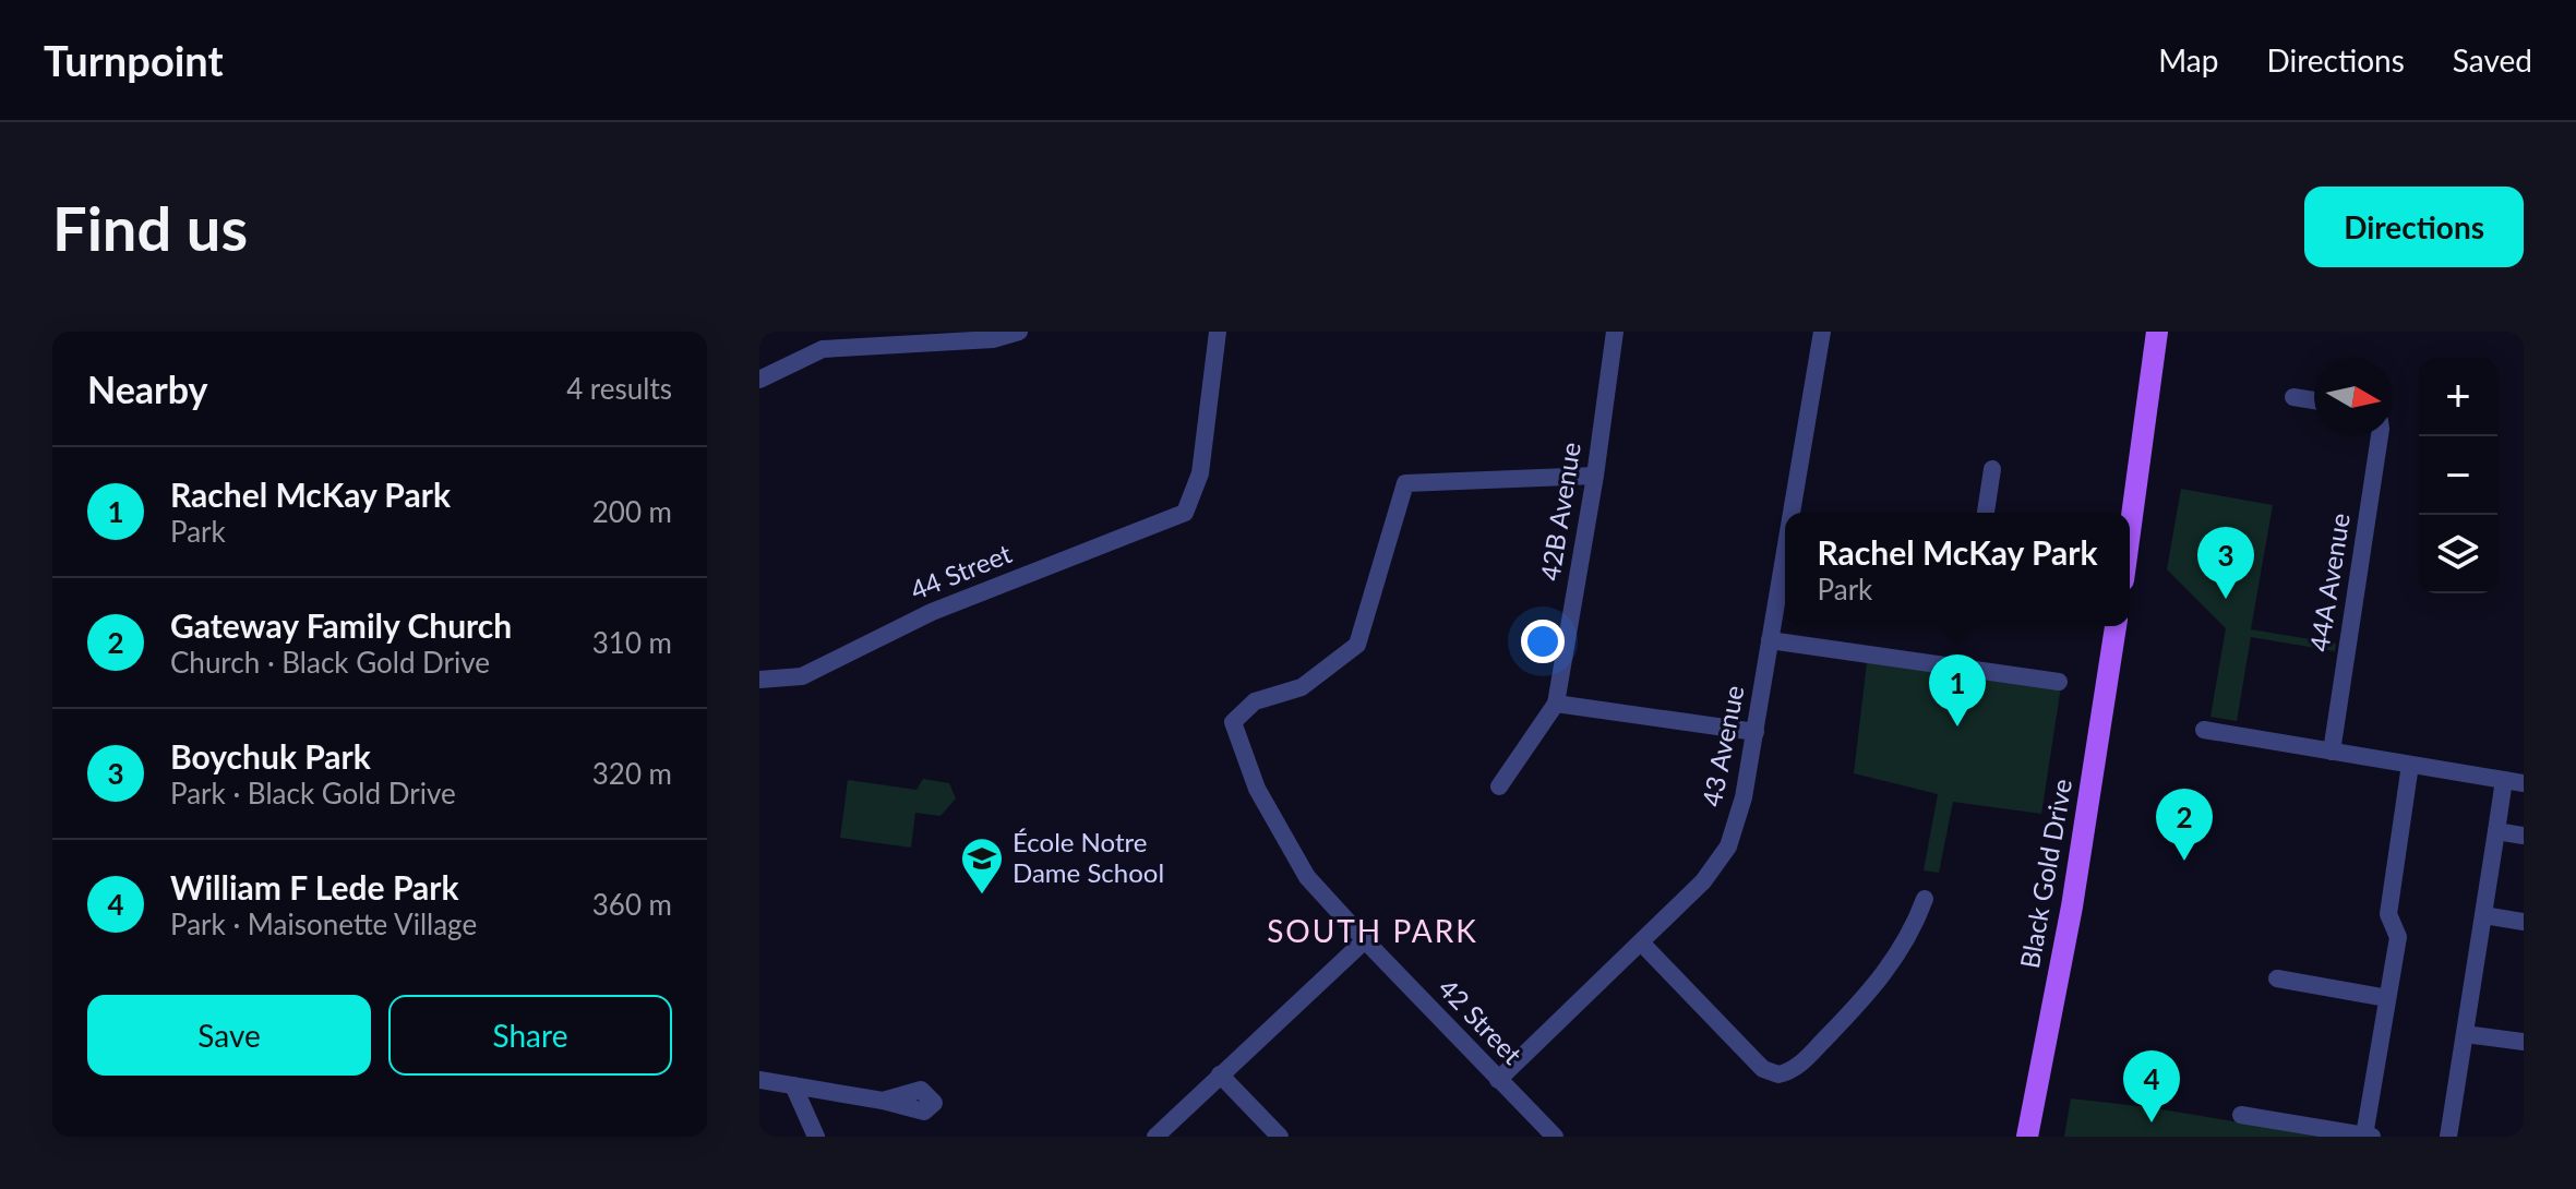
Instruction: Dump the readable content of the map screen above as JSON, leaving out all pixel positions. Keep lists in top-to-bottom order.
{
  "streets": {
    "main road": ["Black Gold Drive"],
    "street": [
      "42B Avenue",
      "44 Street",
      "44A Avenue",
      "43 Avenue",
      "42 Street"
    ]
  },
  "crossings": [
    ["42B Avenue", "42 Street"],
    ["43 Avenue", "42 Street"]
  ],
  "districts": ["SOUTH PARK"],
  "places": {
    "school or university": ["École Notre Dame School"]
  },
  "north": "right",
  "page": {
    "header": "Turnpoint",
    "nav": ["Map", "Directions", "Saved"],
    "buttons": [
      "Directions",
      ["Save", "Share"]
    ],
    "title": "Find us",
    "heading": ["Nearby", "4 results"],
    "map_buttons": ["+", "−"],
    "list": [
      {
        "mark": "1",
        "name": "Rachel McKay Park",
        "note": "Park",
        "value": "200 m"
      },
      {
        "mark": "2",
        "name": "Gateway Family Church",
        "note": "Church · Black Gold Drive",
        "value": "310 m"
      },
      {
        "mark": "3",
        "name": "Boychuk Park",
        "note": "Park · Black Gold Drive",
        "value": "320 m"
      },
      {
        "mark": "4",
        "name": "William F Lede Park",
        "note": "Park · Maisonette Village",
        "value": "360 m"
      }
    ],
    "popup": ["Rachel McKay Park", "Park"],
    "pins": [
      "3",
      "1",
      "2",
      "4"
    ]
  }
}
